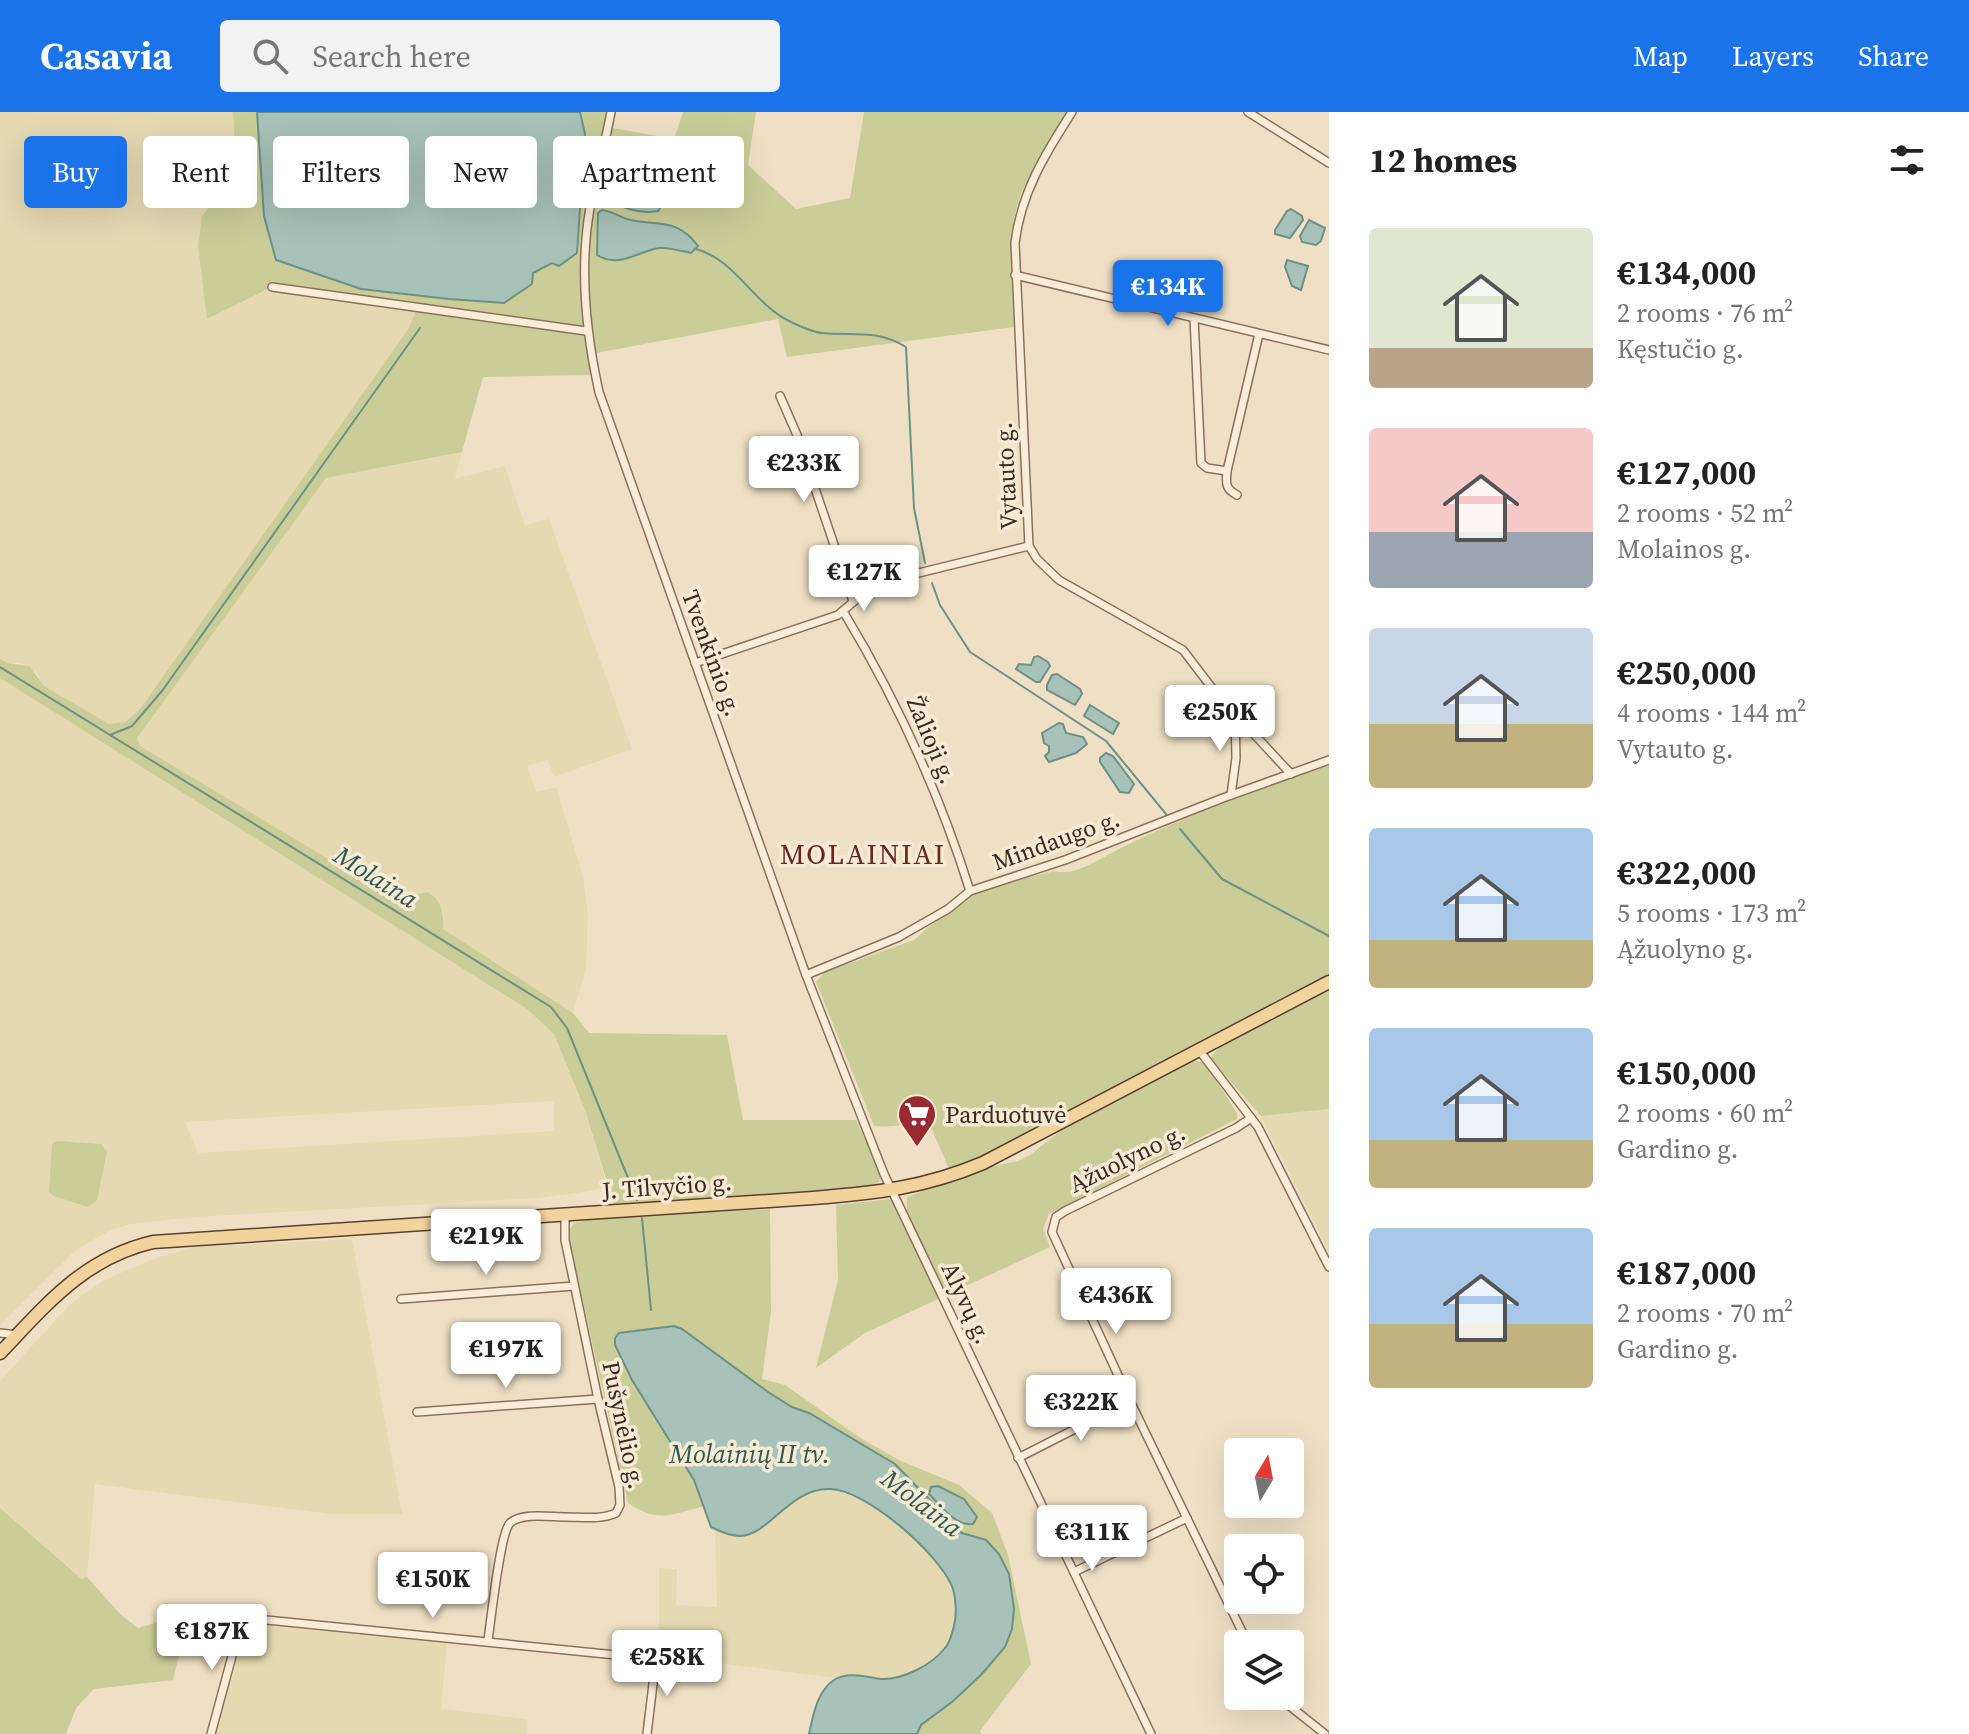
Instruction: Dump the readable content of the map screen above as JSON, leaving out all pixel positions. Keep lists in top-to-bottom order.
{
  "streets": {
    "main road": ["J. Tilvyčio g."],
    "street": [
      "Vytauto g.",
      "Tvenkinio g.",
      "Žalioji g.",
      "Mindaugo g.",
      "Ąžuolyno g.",
      "Alyvų g.",
      "Pušynėlio g."
    ]
  },
  "crossings": [
    ["Vytauto g.", "Mindaugo g."],
    ["Tvenkinio g.", "Mindaugo g."],
    ["Tvenkinio g.", "J. Tilvyčio g."],
    ["Tvenkinio g.", "Alyvų g."],
    ["Žalioji g.", "Mindaugo g."],
    ["J. Tilvyčio g.", "Alyvų g."],
    ["J. Tilvyčio g.", "Pušynėlio g."]
  ],
  "districts": ["MOLAINIAI"],
  "water": ["Molaina", "Molainių II tv."],
  "places": {
    "supermarket": ["Parduotuvė"]
  },
  "north": "top",
  "page": {
    "header": "Casavia",
    "search": "Search here",
    "nav": ["Map", "Layers", "Share"],
    "heading": "12 homes",
    "chip": [
      "Buy",
      "Rent",
      "Filters",
      "New",
      "Apartment"
    ],
    "list": [
      {
        "name": "€134,000",
        "note": "2 rooms · 76 m² · Kęstučio g."
      },
      {
        "name": "€127,000",
        "note": "2 rooms · 52 m² · Molainos g."
      },
      {
        "name": "€250,000",
        "note": "4 rooms · 144 m² · Vytauto g."
      },
      {
        "name": "€322,000",
        "note": "5 rooms · 173 m² · Ąžuolyno g."
      },
      {
        "name": "€150,000",
        "note": "2 rooms · 60 m² · Gardino g."
      },
      {
        "name": "€187,000",
        "note": "2 rooms · 70 m² · Gardino g."
      }
    ],
    "price": [
      "€134K",
      "€233K",
      "€127K",
      "€250K",
      "€219K",
      "€436K",
      "€197K",
      "€322K",
      "€311K",
      "€150K",
      "€187K",
      "€258K"
    ]
  }
}
